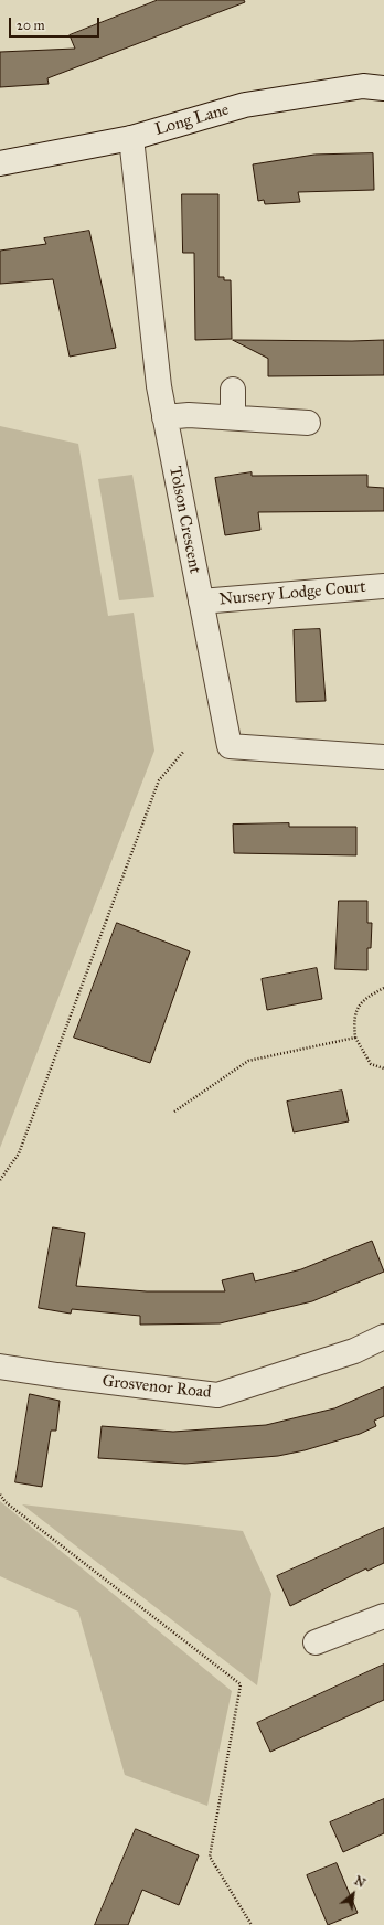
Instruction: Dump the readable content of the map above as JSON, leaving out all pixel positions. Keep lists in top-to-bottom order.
{
  "streets": {
    "street": [
      "Long Lane",
      "Tolson Crescent",
      "Nursery Lodge Court",
      "Grosvenor Road"
    ]
  },
  "crossings": [
    ["Long Lane", "Tolson Crescent"],
    ["Tolson Crescent", "Nursery Lodge Court"]
  ],
  "scale_bar": "20 m",
  "north": "top right"
}
